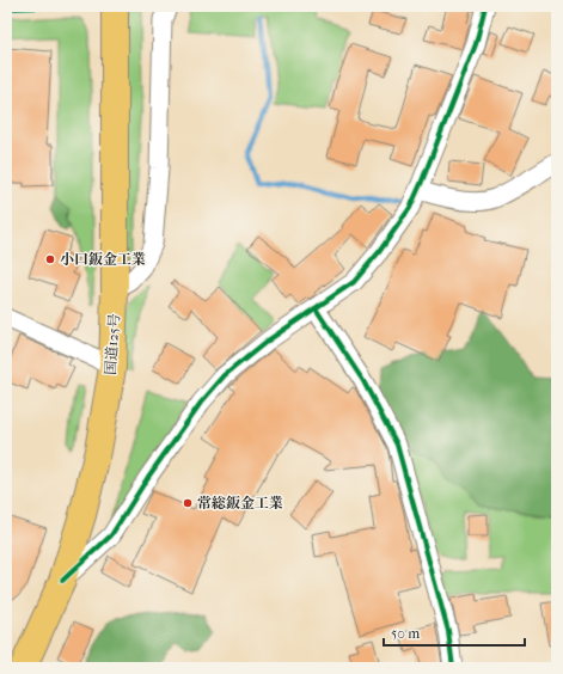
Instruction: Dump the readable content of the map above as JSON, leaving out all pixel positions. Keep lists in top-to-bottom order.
{
  "streets": {
    "highway": ["国道125号"]
  },
  "places": ["小口鈑金工業", "常総鈑金工業"],
  "scale_bar": "50 m"
}
